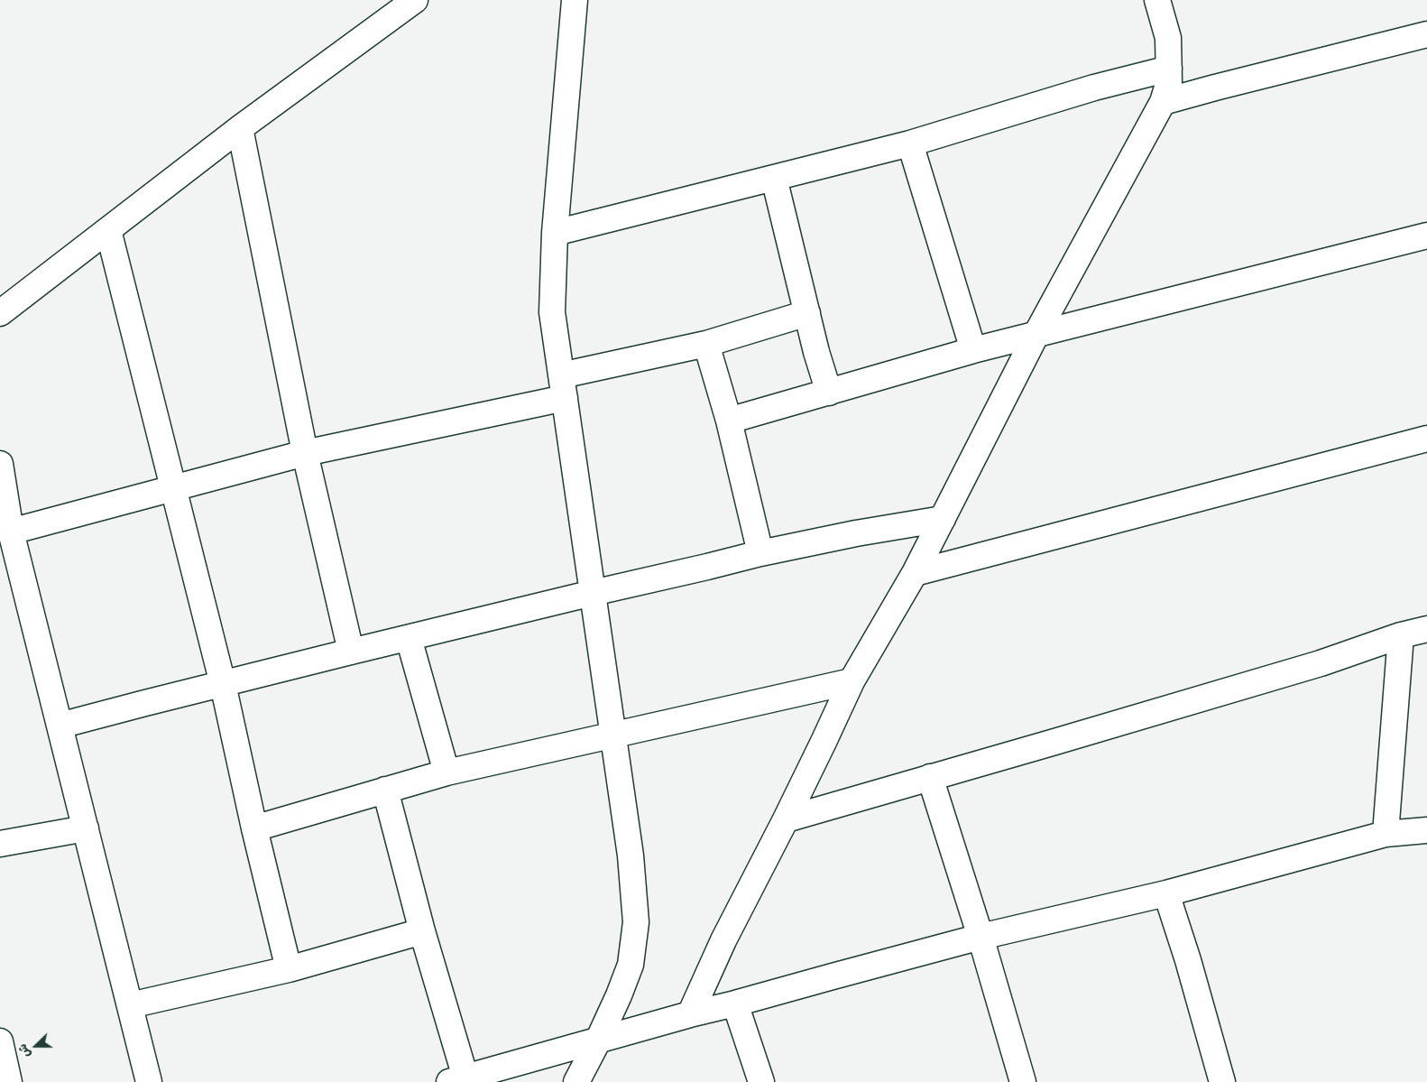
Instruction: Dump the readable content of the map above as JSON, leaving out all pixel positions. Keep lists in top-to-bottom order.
{
  "north": "left"
}
